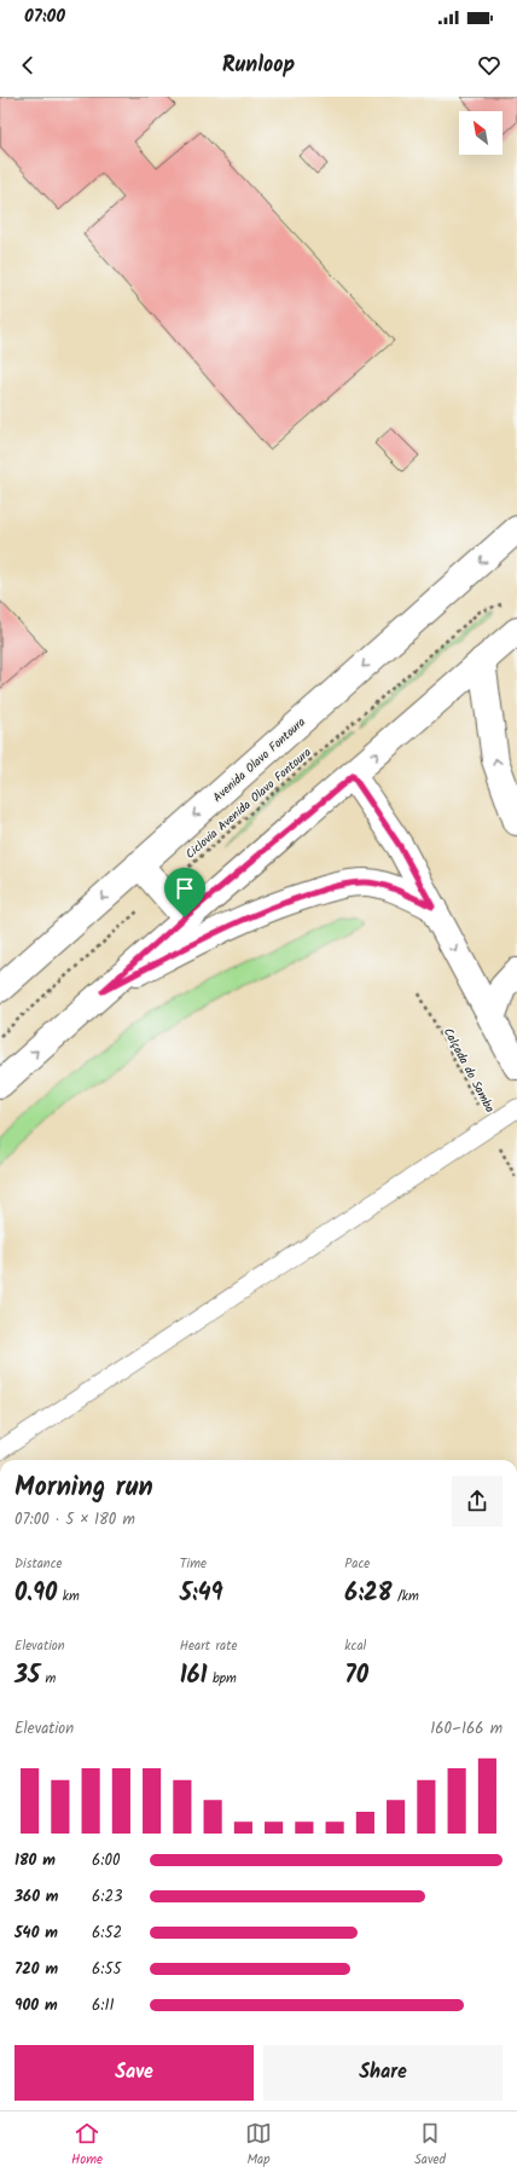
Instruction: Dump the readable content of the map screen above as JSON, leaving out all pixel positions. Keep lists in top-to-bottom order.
{
  "streets": {
    "main road": ["Avenida Olavo Fontoura"],
    "path": ["Ciclovia Avenida Olavo Fontoura", "Calçada do Samba"]
  },
  "north": "top left",
  "page": {
    "status": "07:00",
    "header": "Runloop",
    "heading": ["Morning run", "07:00 · 5 × 180 m"],
    "stats": [
      ["Distance", "0.90 km"],
      ["Time", "5:49"],
      ["Pace", "6:28 /km"],
      ["Elevation", "35 m"],
      ["Heart rate", "161 bpm"],
      ["kcal", "70"]
    ],
    "chart": ["Elevation", "160–166 m"],
    "list": [
      {
        "name": "180 m",
        "note": "6:00"
      },
      {
        "name": "360 m",
        "note": "6:23"
      },
      {
        "name": "540 m",
        "note": "6:52"
      },
      {
        "name": "720 m",
        "note": "6:55"
      },
      {
        "name": "900 m",
        "note": "6:11"
      }
    ],
    "buttons": ["Save", "Share"],
    "tabs": ["Home", "Map", "Saved"]
  }
}
